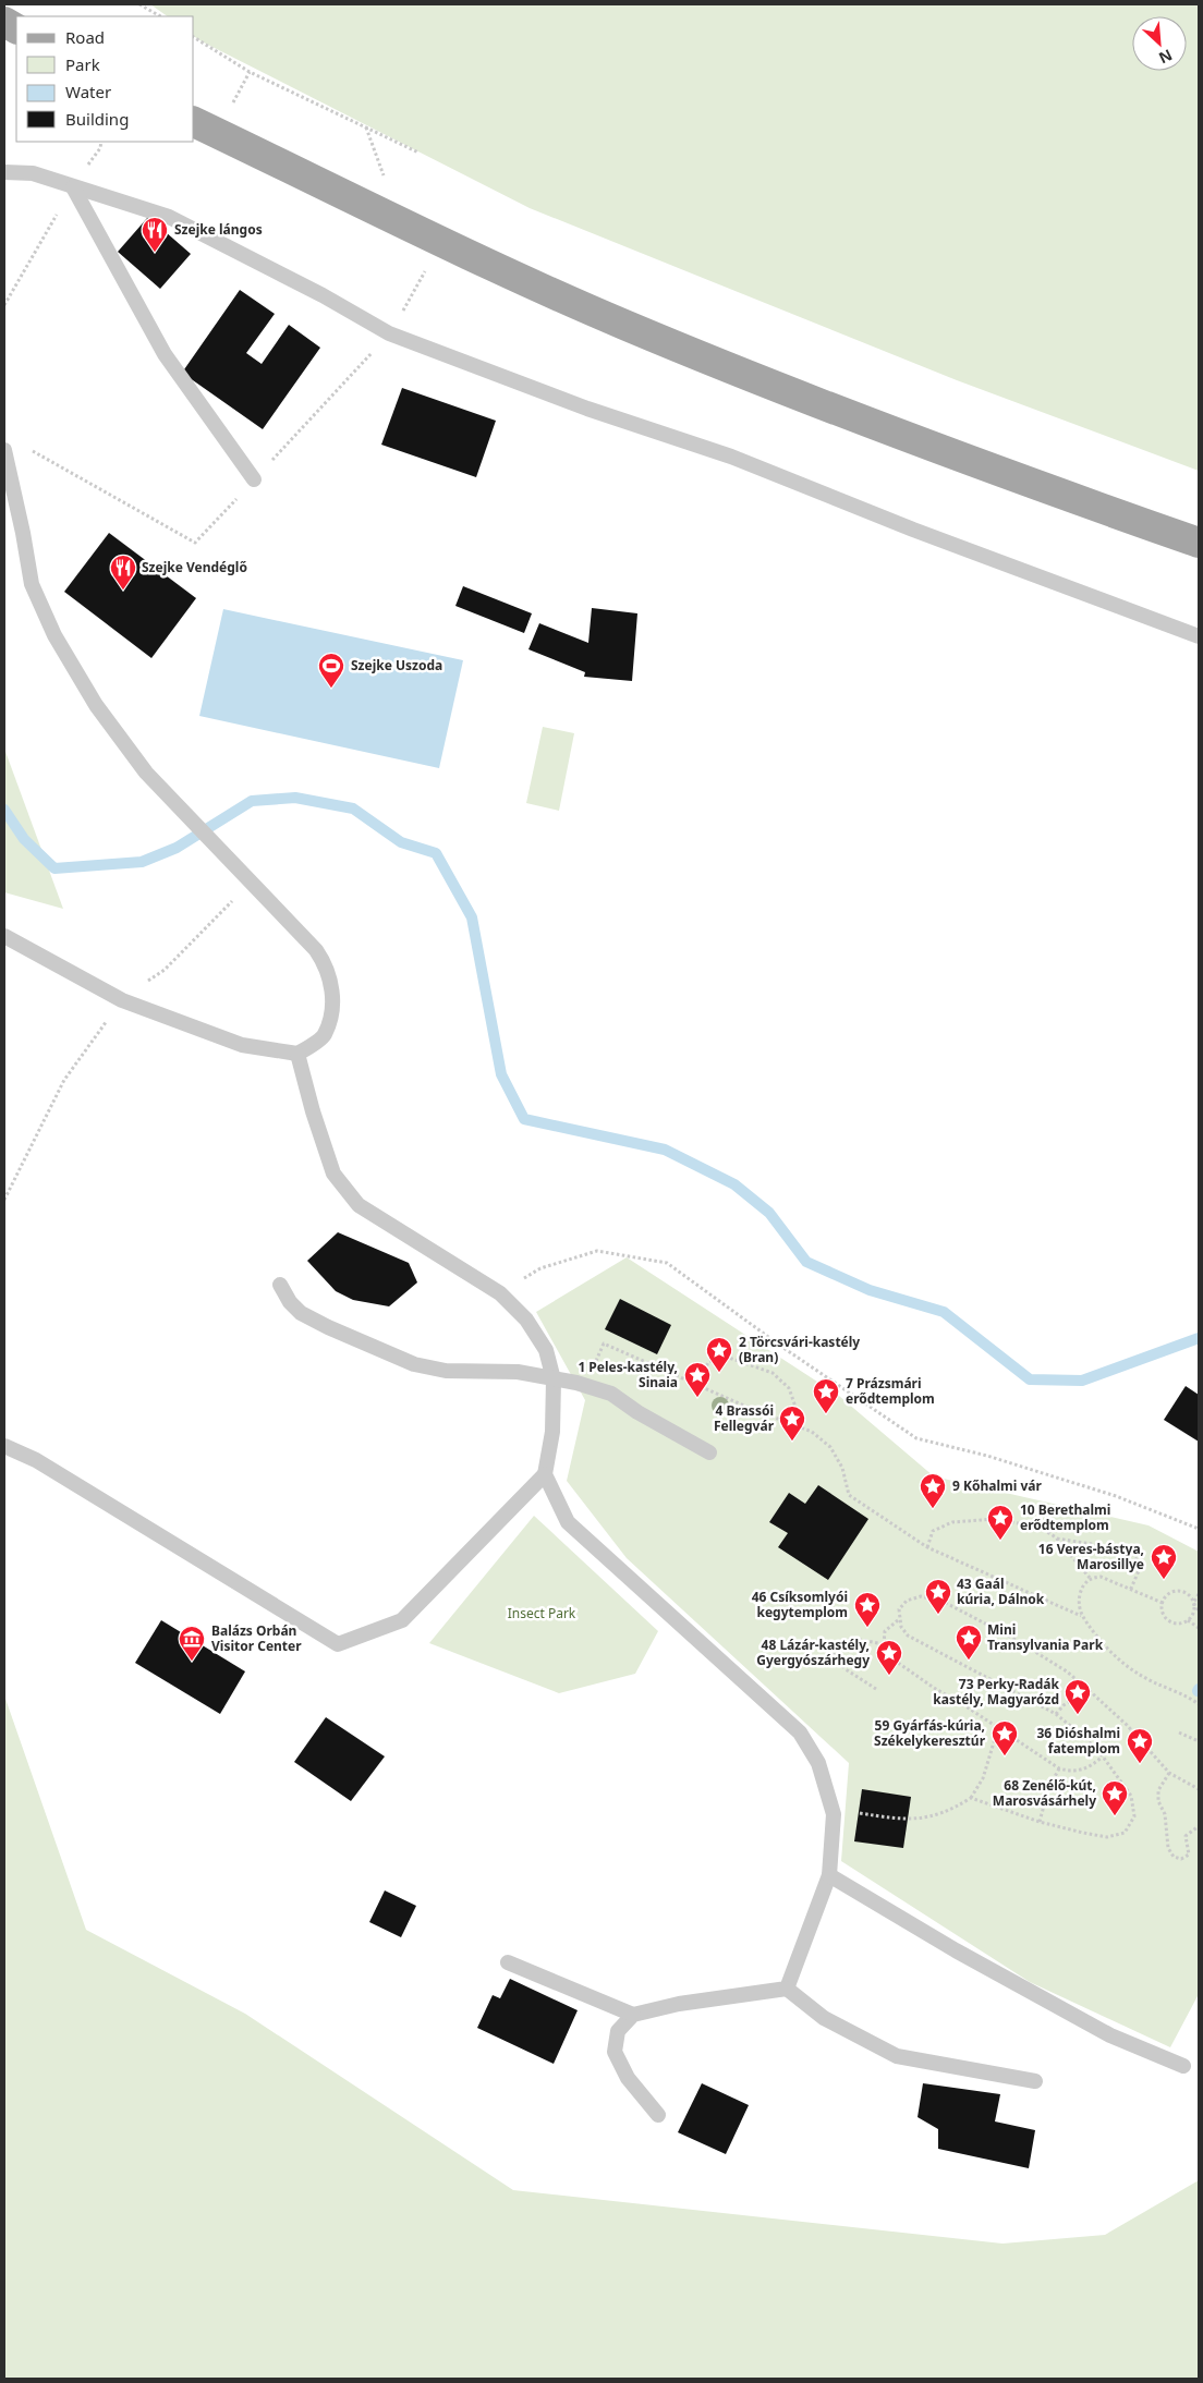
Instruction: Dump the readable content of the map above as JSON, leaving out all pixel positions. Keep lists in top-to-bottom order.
{
  "parks": ["Insect Park"],
  "places": {
    "restaurant": ["Szejke lángos", "Szejke Vendéglő"],
    "sports": ["Szejke Uszoda"],
    "place": [
      "2 Törcsvári-kastély (Bran)",
      "1 Peles-kastély, Sinaia",
      "7 Prázsmári erődtemplom",
      "4 Brassói Fellegvár",
      "9 Kőhalmi vár",
      "10 Berethalmi erődtemplom",
      "16 Veres-bástya, Marosillye",
      "43 Gaál kúria, Dálnok",
      "46 Csíksomlyói kegytemplom",
      "Mini Transylvania Park",
      "48 Lázár-kastély, Gyergyószárhegy",
      "73 Perky-Radák kastély, Magyarózd",
      "59 Gyárfás-kúria, Székelykeresztúr",
      "36 Dióshalmi fatemplom",
      "68 Zenélő-kút, Marosvásárhely"
    ],
    "museum": ["Balázs Orbán Visitor Center"]
  },
  "legend": [
    "Road",
    "Park",
    "Water",
    "Building"
  ],
  "north": "bottom right"
}
